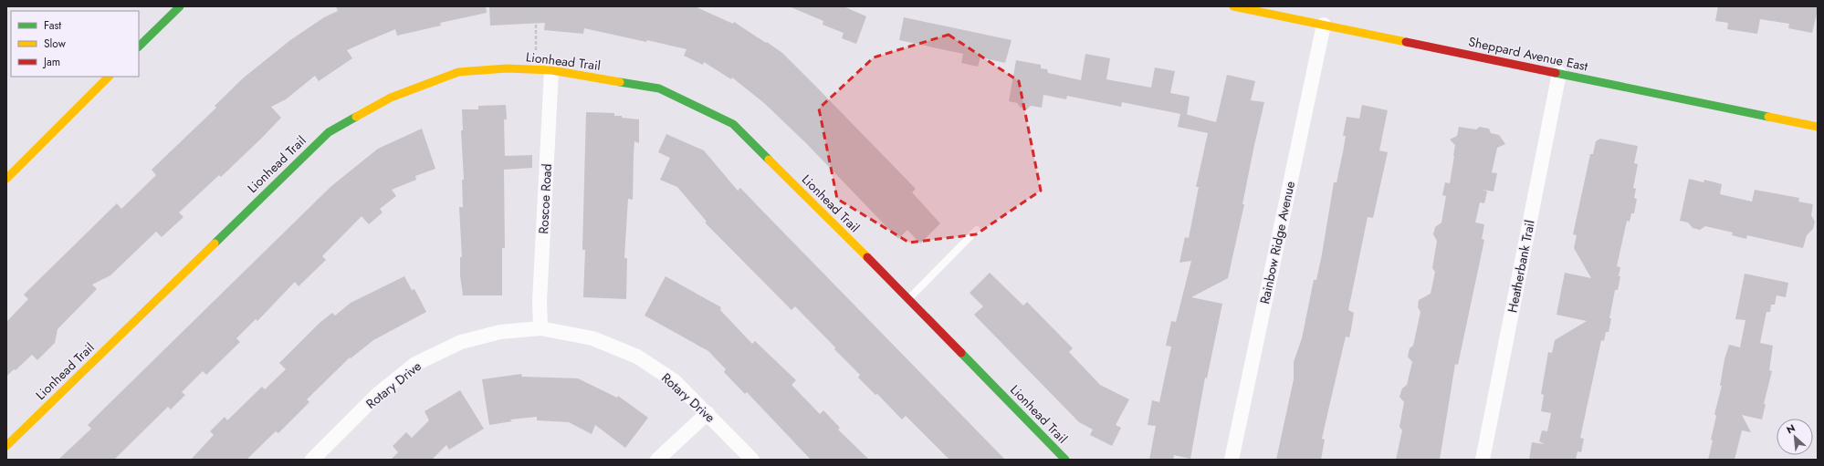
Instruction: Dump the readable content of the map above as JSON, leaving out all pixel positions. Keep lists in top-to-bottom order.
{
  "streets": {
    "street": [
      "Sheppard Avenue East",
      "Lionhead Trail",
      "Roscoe Road",
      "Rainbow Ridge Avenue",
      "Heatherbank Trail",
      "Rotary Drive"
    ]
  },
  "crossings": [
    ["Sheppard Avenue East", "Rainbow Ridge Avenue"],
    ["Sheppard Avenue East", "Heatherbank Trail"],
    ["Lionhead Trail", "Roscoe Road"],
    ["Roscoe Road", "Rotary Drive"]
  ],
  "legend": ["Fast", "Slow", "Jam"],
  "north": "top left"
}
